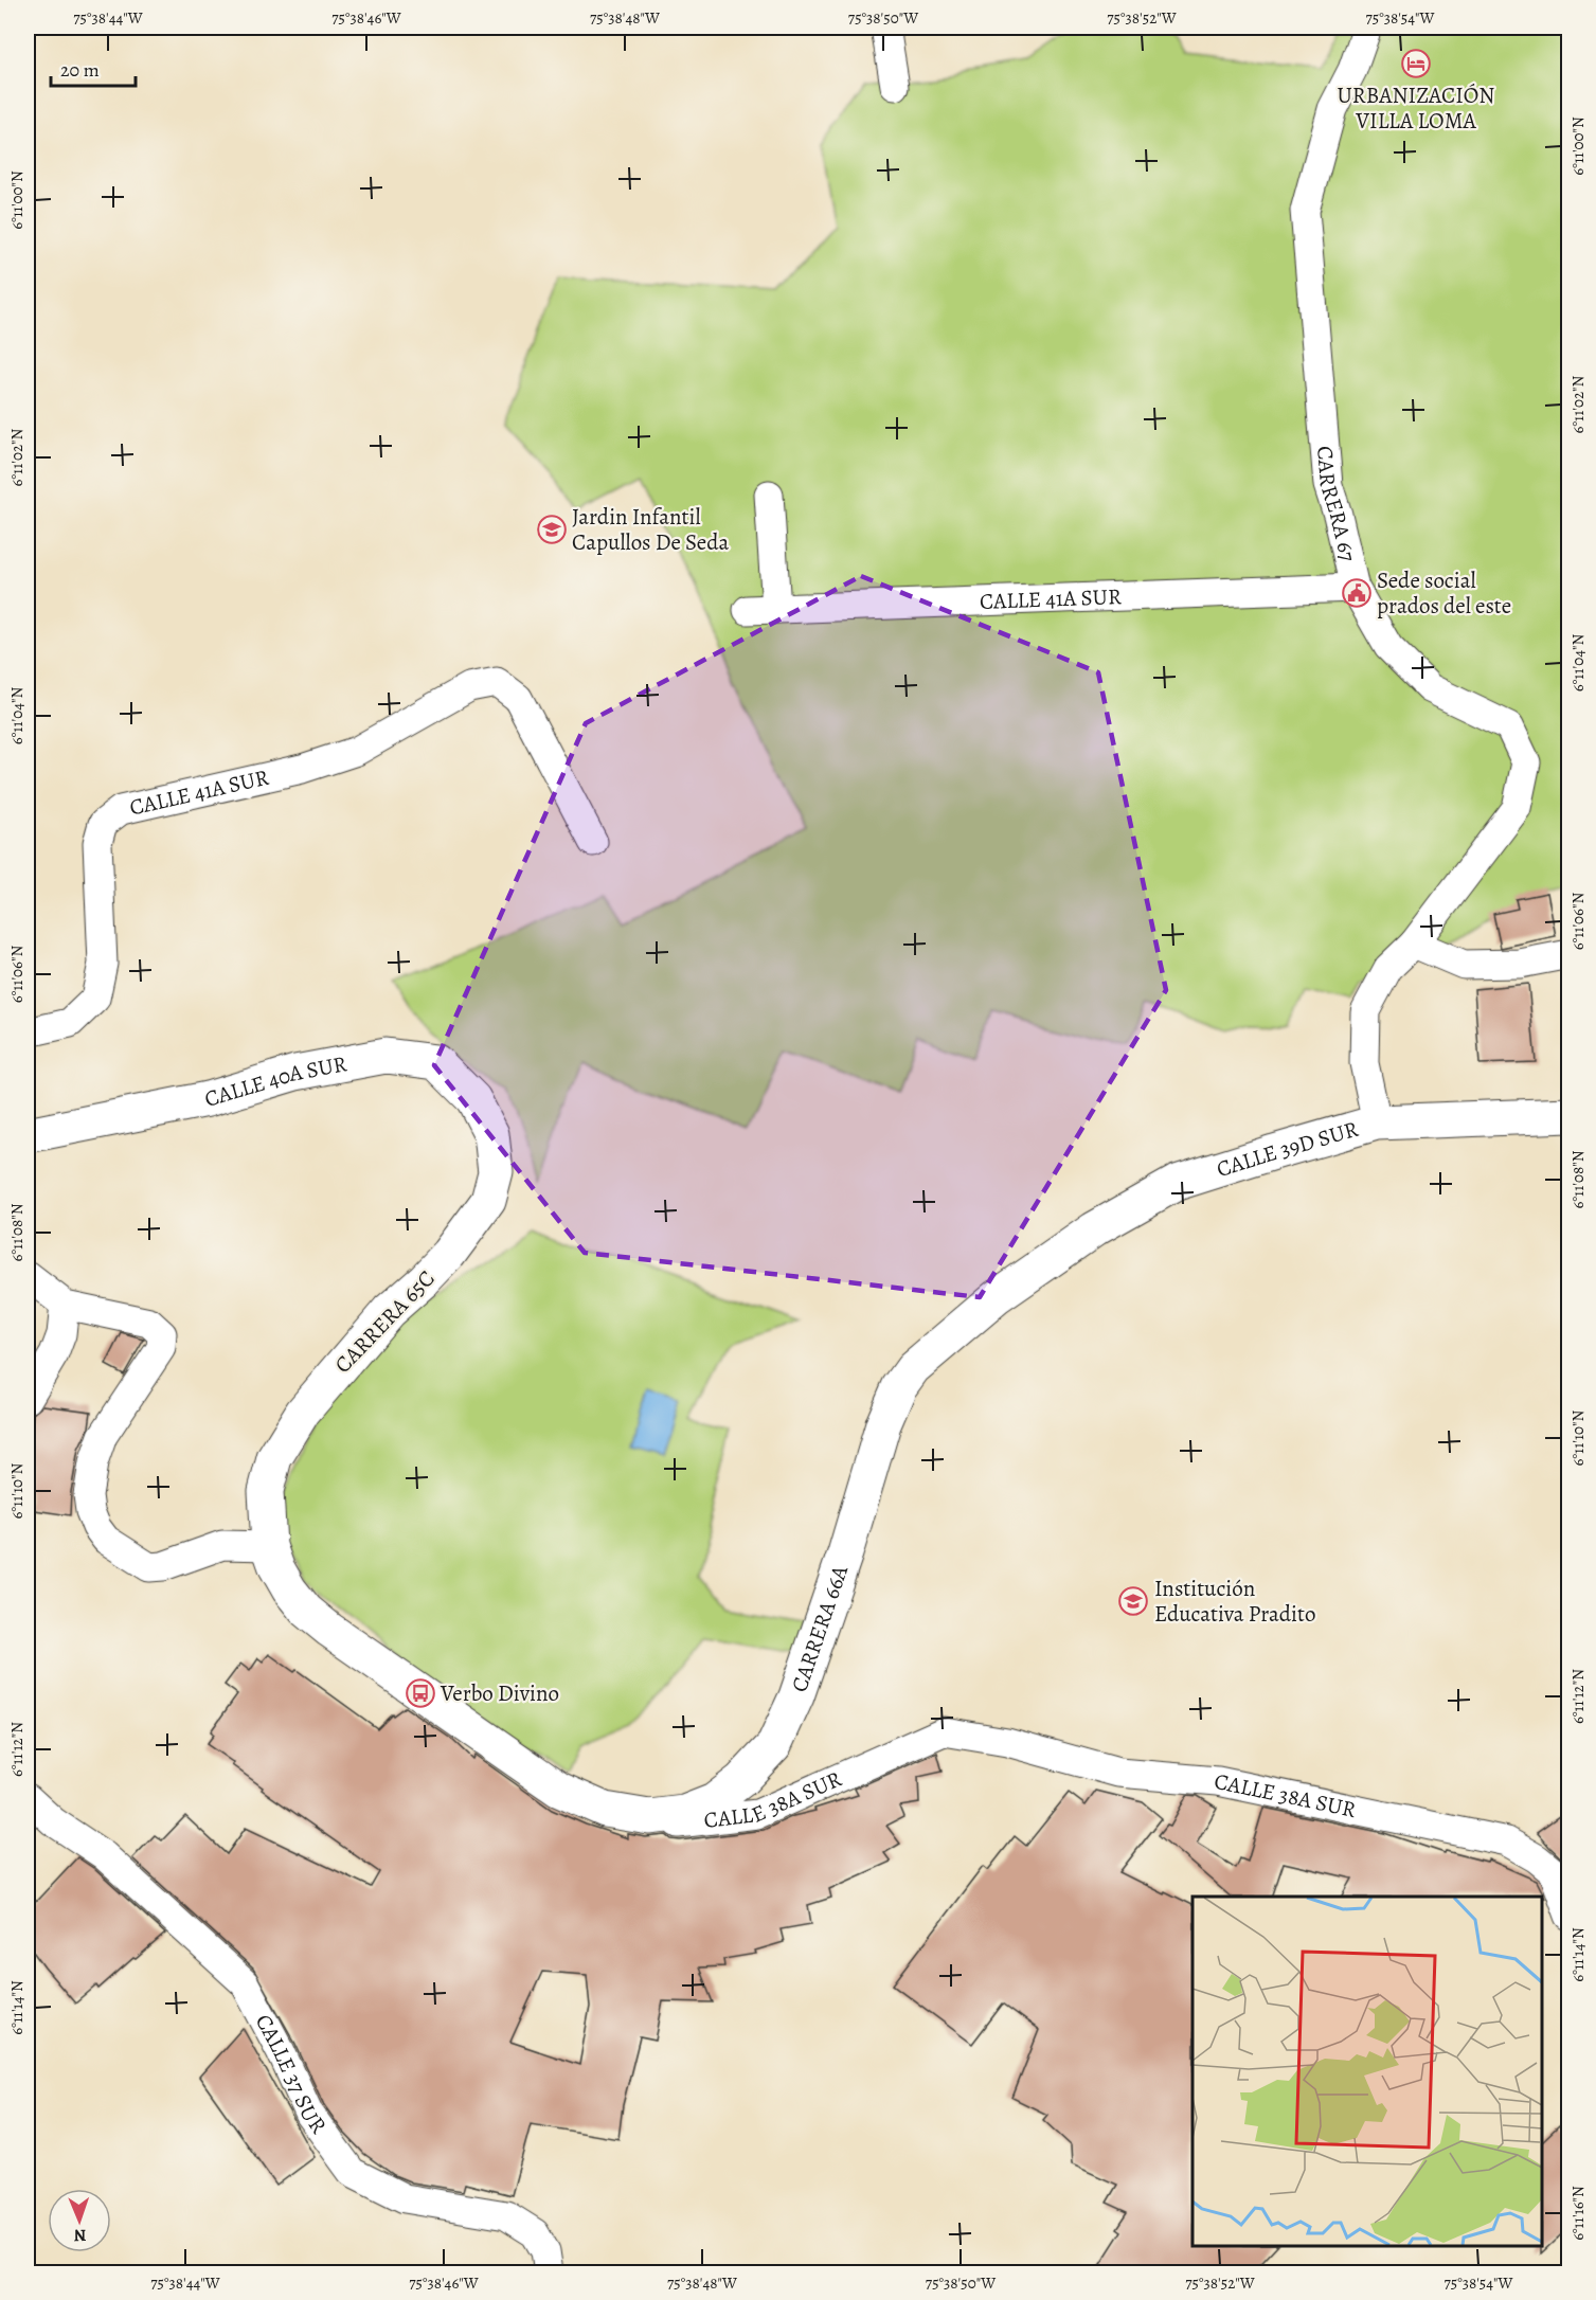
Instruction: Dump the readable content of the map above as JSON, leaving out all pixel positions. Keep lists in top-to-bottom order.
{
  "streets": {
    "main road": [
      "CALLE 40A SUR",
      "CALLE 39D SUR",
      "CARRERA 65C",
      "CARRERA 66A",
      "CALLE 38A SUR"
    ],
    "street": ["CARRERA 67", "CALLE 41A SUR", "CALLE 37 SUR"]
  },
  "crossings": [
    ["CARRERA 67", "CALLE 41A SUR"],
    ["CARRERA 67", "CALLE 39D SUR"],
    ["CALLE 40A SUR", "CARRERA 65C"],
    ["CALLE 39D SUR", "CARRERA 66A"],
    ["CARRERA 65C", "CALLE 38A SUR"],
    ["CARRERA 66A", "CALLE 38A SUR"]
  ],
  "places": {
    "hotel": ["URBANIZACIÓN VILLA LOMA"],
    "school or university": ["Jardin Infantil Capullos De Seda", "Institución Educativa Pradito"],
    "public building": ["Sede social prados del este"],
    "bus stop": ["Verbo Divino"]
  },
  "scale_bar": "20 m",
  "north": "bottom",
  "coordinates": [
    "75°38'44\"W",
    "75°38'46\"W",
    "75°38'48\"W",
    "75°38'50\"W",
    "75°38'52\"W",
    "75°38'54\"W",
    "6°11'00\"N",
    "6°11'02\"N",
    "6°11'04\"N",
    "6°11'06\"N",
    "6°11'08\"N",
    "6°11'10\"N",
    "6°11'12\"N",
    "6°11'14\"N",
    "6°11'16\"N"
  ]
}
